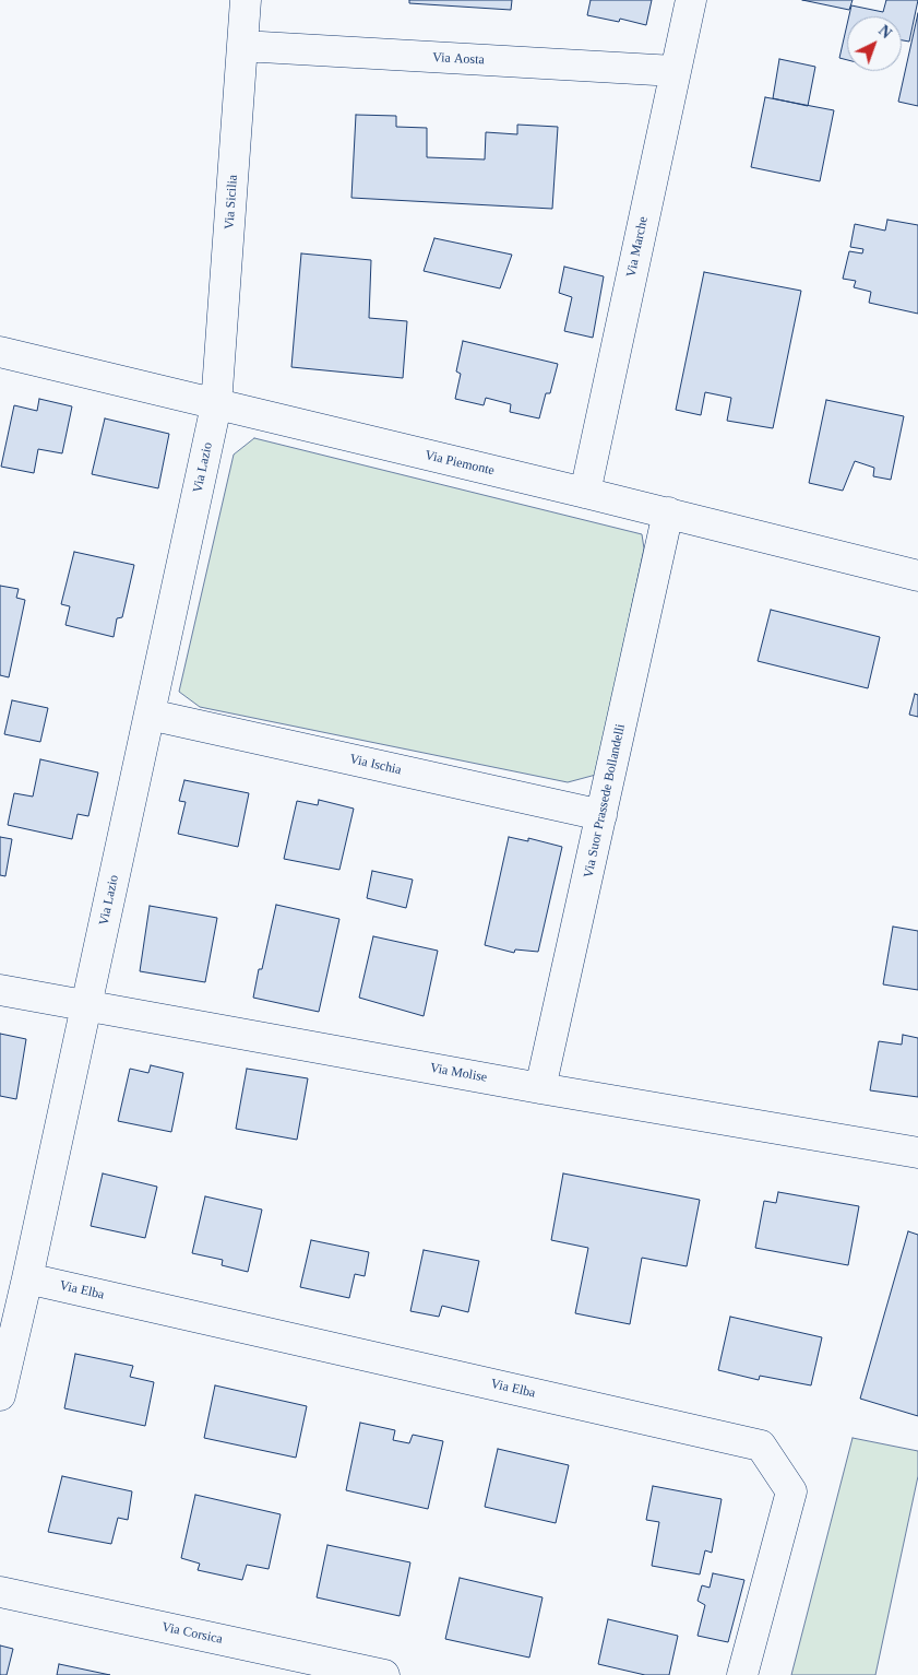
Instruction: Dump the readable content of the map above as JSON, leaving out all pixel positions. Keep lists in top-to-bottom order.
{
  "streets": {
    "street": [
      "Via Aosta",
      "Via Sicilia",
      "Via Marche",
      "Via Piemonte",
      "Via Lazio",
      "Via Ischia",
      "Via Suor Prassede Bollandelli",
      "Via Molise",
      "Via Elba",
      "Via Corsica"
    ]
  },
  "crossings": [
    ["Via Aosta", "Via Sicilia"],
    ["Via Aosta", "Via Marche"],
    ["Via Sicilia", "Via Piemonte"],
    ["Via Sicilia", "Via Lazio"],
    ["Via Marche", "Via Piemonte"],
    ["Via Piemonte", "Via Lazio"],
    ["Via Piemonte", "Via Suor Prassede Bollandelli"],
    ["Via Lazio", "Via Ischia"],
    ["Via Lazio", "Via Molise"],
    ["Via Lazio", "Via Elba"],
    ["Via Ischia", "Via Suor Prassede Bollandelli"],
    ["Via Suor Prassede Bollandelli", "Via Molise"]
  ],
  "north": "top right"
}
